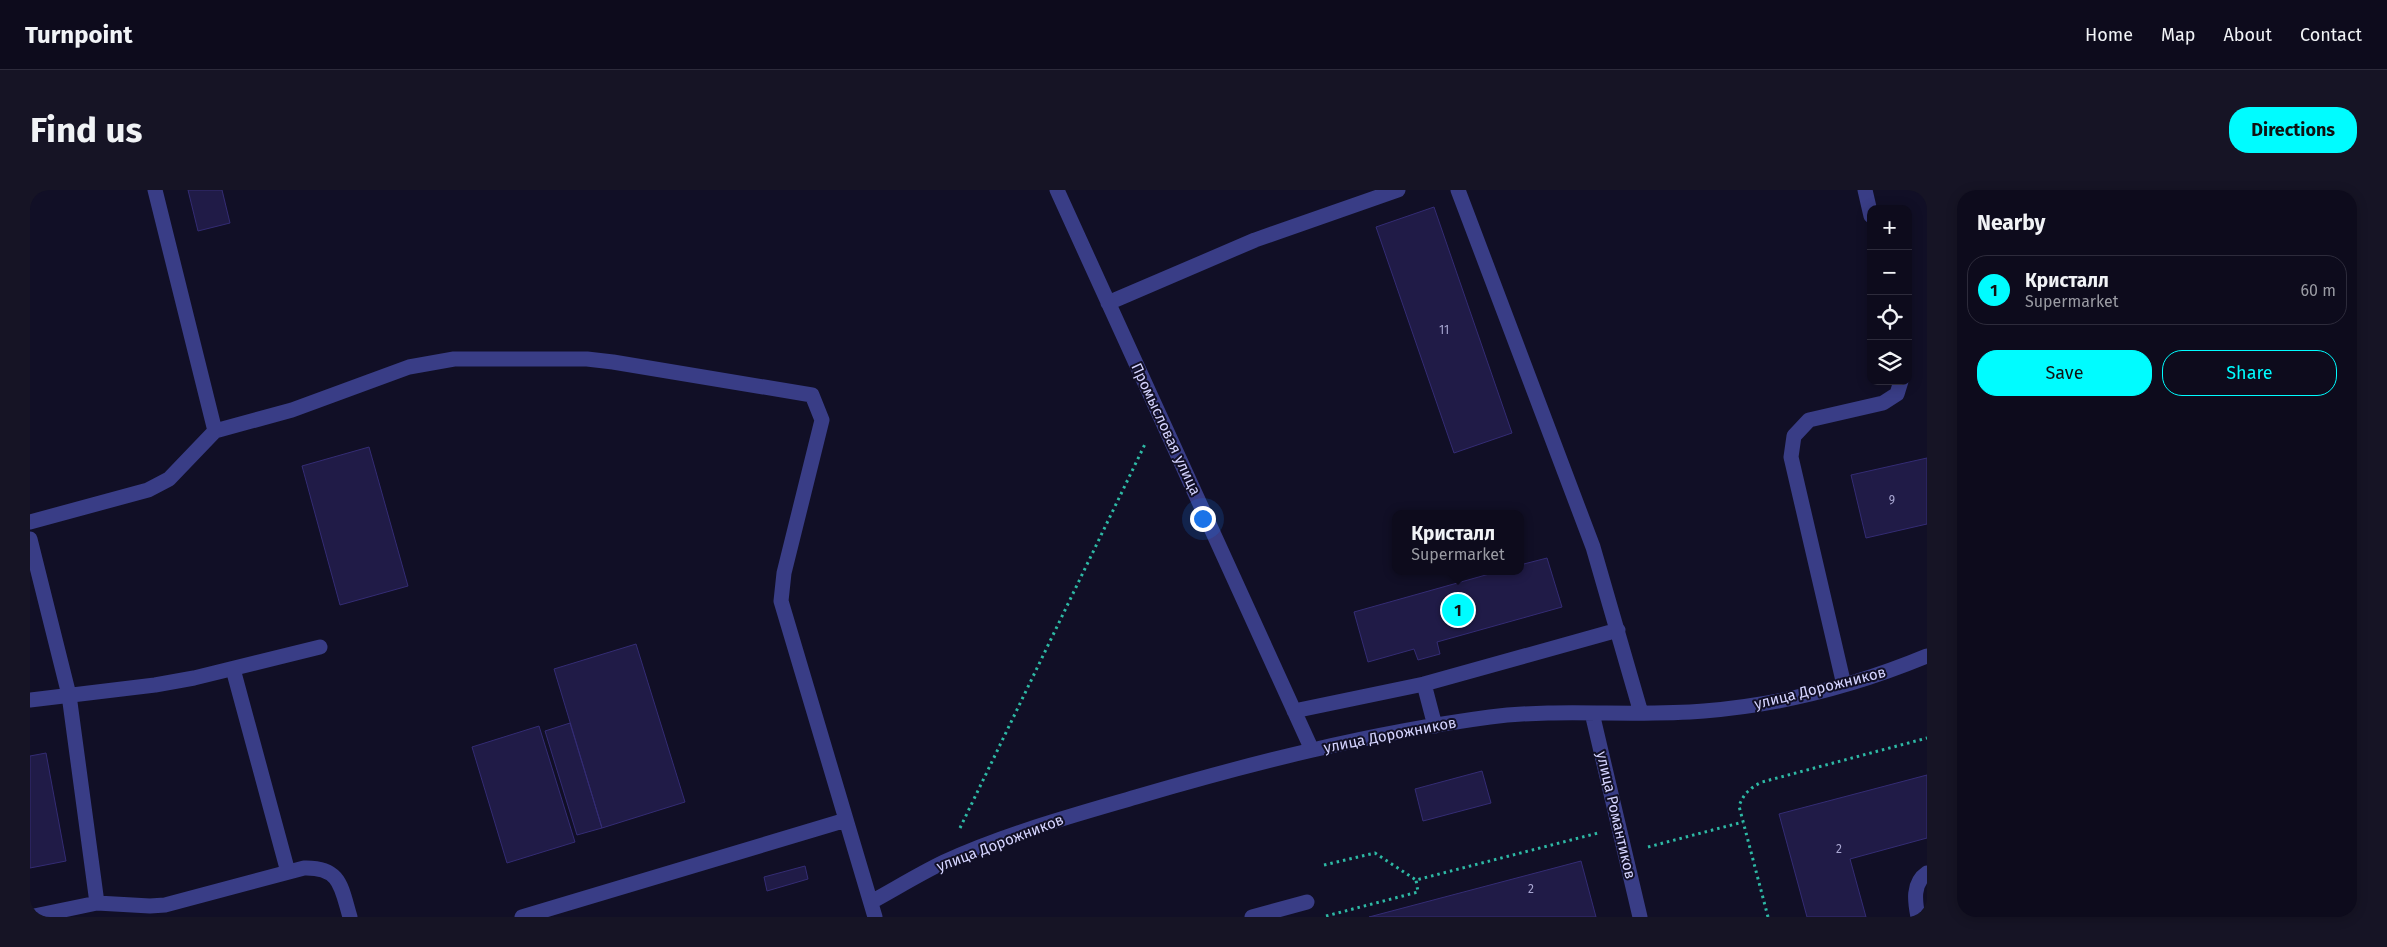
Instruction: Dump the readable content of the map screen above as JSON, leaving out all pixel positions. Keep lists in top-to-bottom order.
{
  "streets": {
    "street": ["Промысловая улица", "улица Дорожников", "улица Романтиков"]
  },
  "crossings": [
    ["Промысловая улица", "улица Дорожников"],
    ["улица Дорожников", "улица Романтиков"]
  ],
  "house_numbers": [
    "11",
    "9",
    "2",
    "2"
  ],
  "page": {
    "header": "Turnpoint",
    "nav": [
      "Home",
      "Map",
      "About",
      "Contact"
    ],
    "buttons": [
      "Directions",
      ["Save", "Share"]
    ],
    "title": "Find us",
    "heading": "Nearby",
    "map_buttons": ["+", "−"],
    "list": [
      {
        "mark": "1",
        "name": "Кристалл",
        "note": "Supermarket",
        "value": "60 m"
      }
    ],
    "popup": ["Кристалл", "Supermarket"],
    "pins": "1"
  }
}
